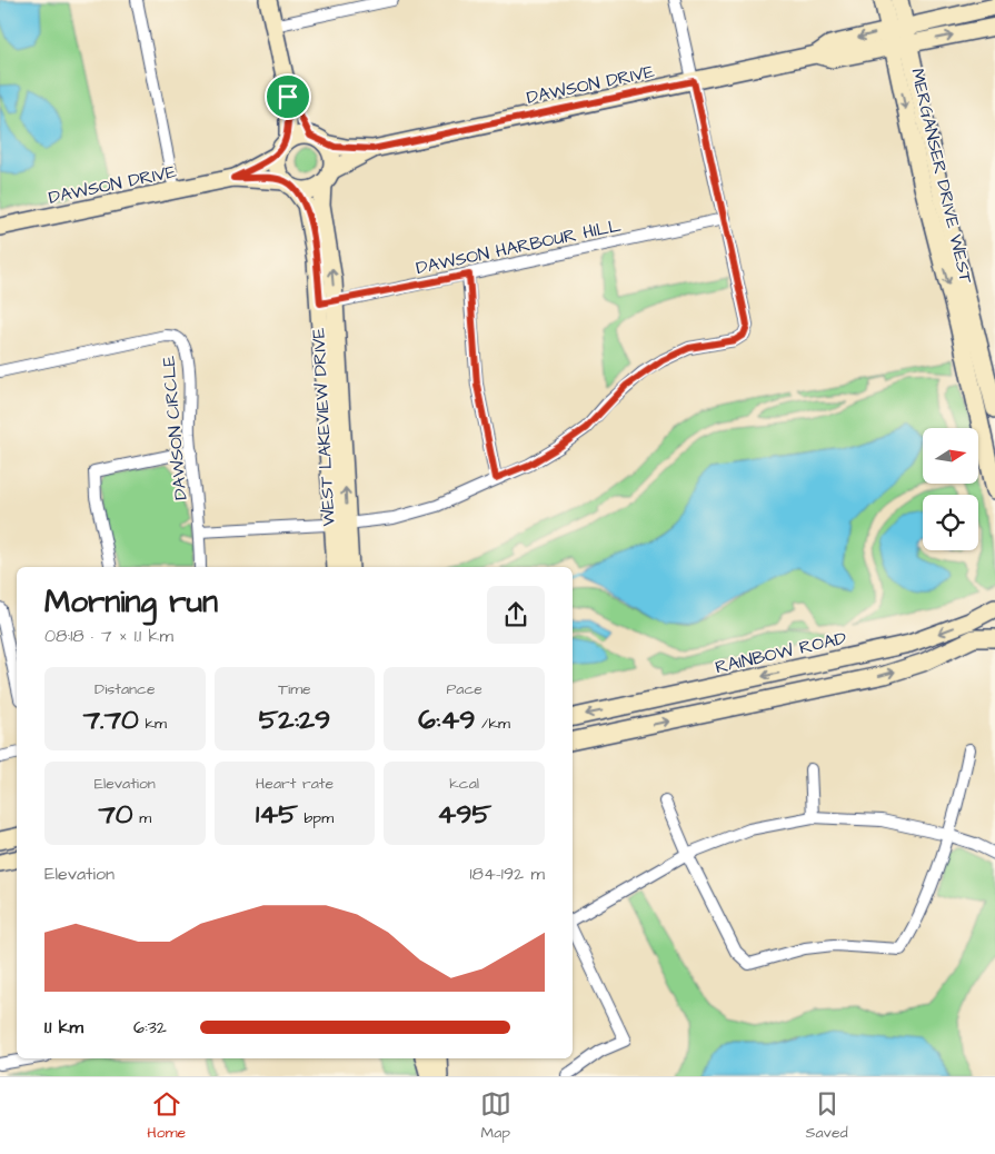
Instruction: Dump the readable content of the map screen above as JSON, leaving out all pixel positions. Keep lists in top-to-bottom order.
{
  "streets": {
    "street": [
      "DAWSON DRIVE",
      "MERGANSER DRIVE WEST",
      "DAWSON HARBOUR HILL",
      "WEST LAKEVIEW DRIVE",
      "DAWSON CIRCLE",
      "RAINBOW ROAD"
    ]
  },
  "crossings": [
    ["DAWSON DRIVE", "MERGANSER DRIVE WEST"],
    ["DAWSON DRIVE", "WEST LAKEVIEW DRIVE"],
    ["DAWSON HARBOUR HILL", "WEST LAKEVIEW DRIVE"]
  ],
  "north": "right",
  "page": {
    "heading": ["Morning run", "08:18 · 7 × 1.1 km"],
    "stats": [
      ["Distance", "7.70 km"],
      ["Time", "52:29"],
      ["Pace", "6:49 /km"],
      ["Elevation", "70 m"],
      ["Heart rate", "145 bpm"],
      ["kcal", "495"]
    ],
    "chart": ["Elevation", "184–192 m"],
    "list": [
      {
        "name": "1.1 km",
        "note": "6:32"
      }
    ],
    "tabs": ["Home", "Map", "Saved"]
  }
}
